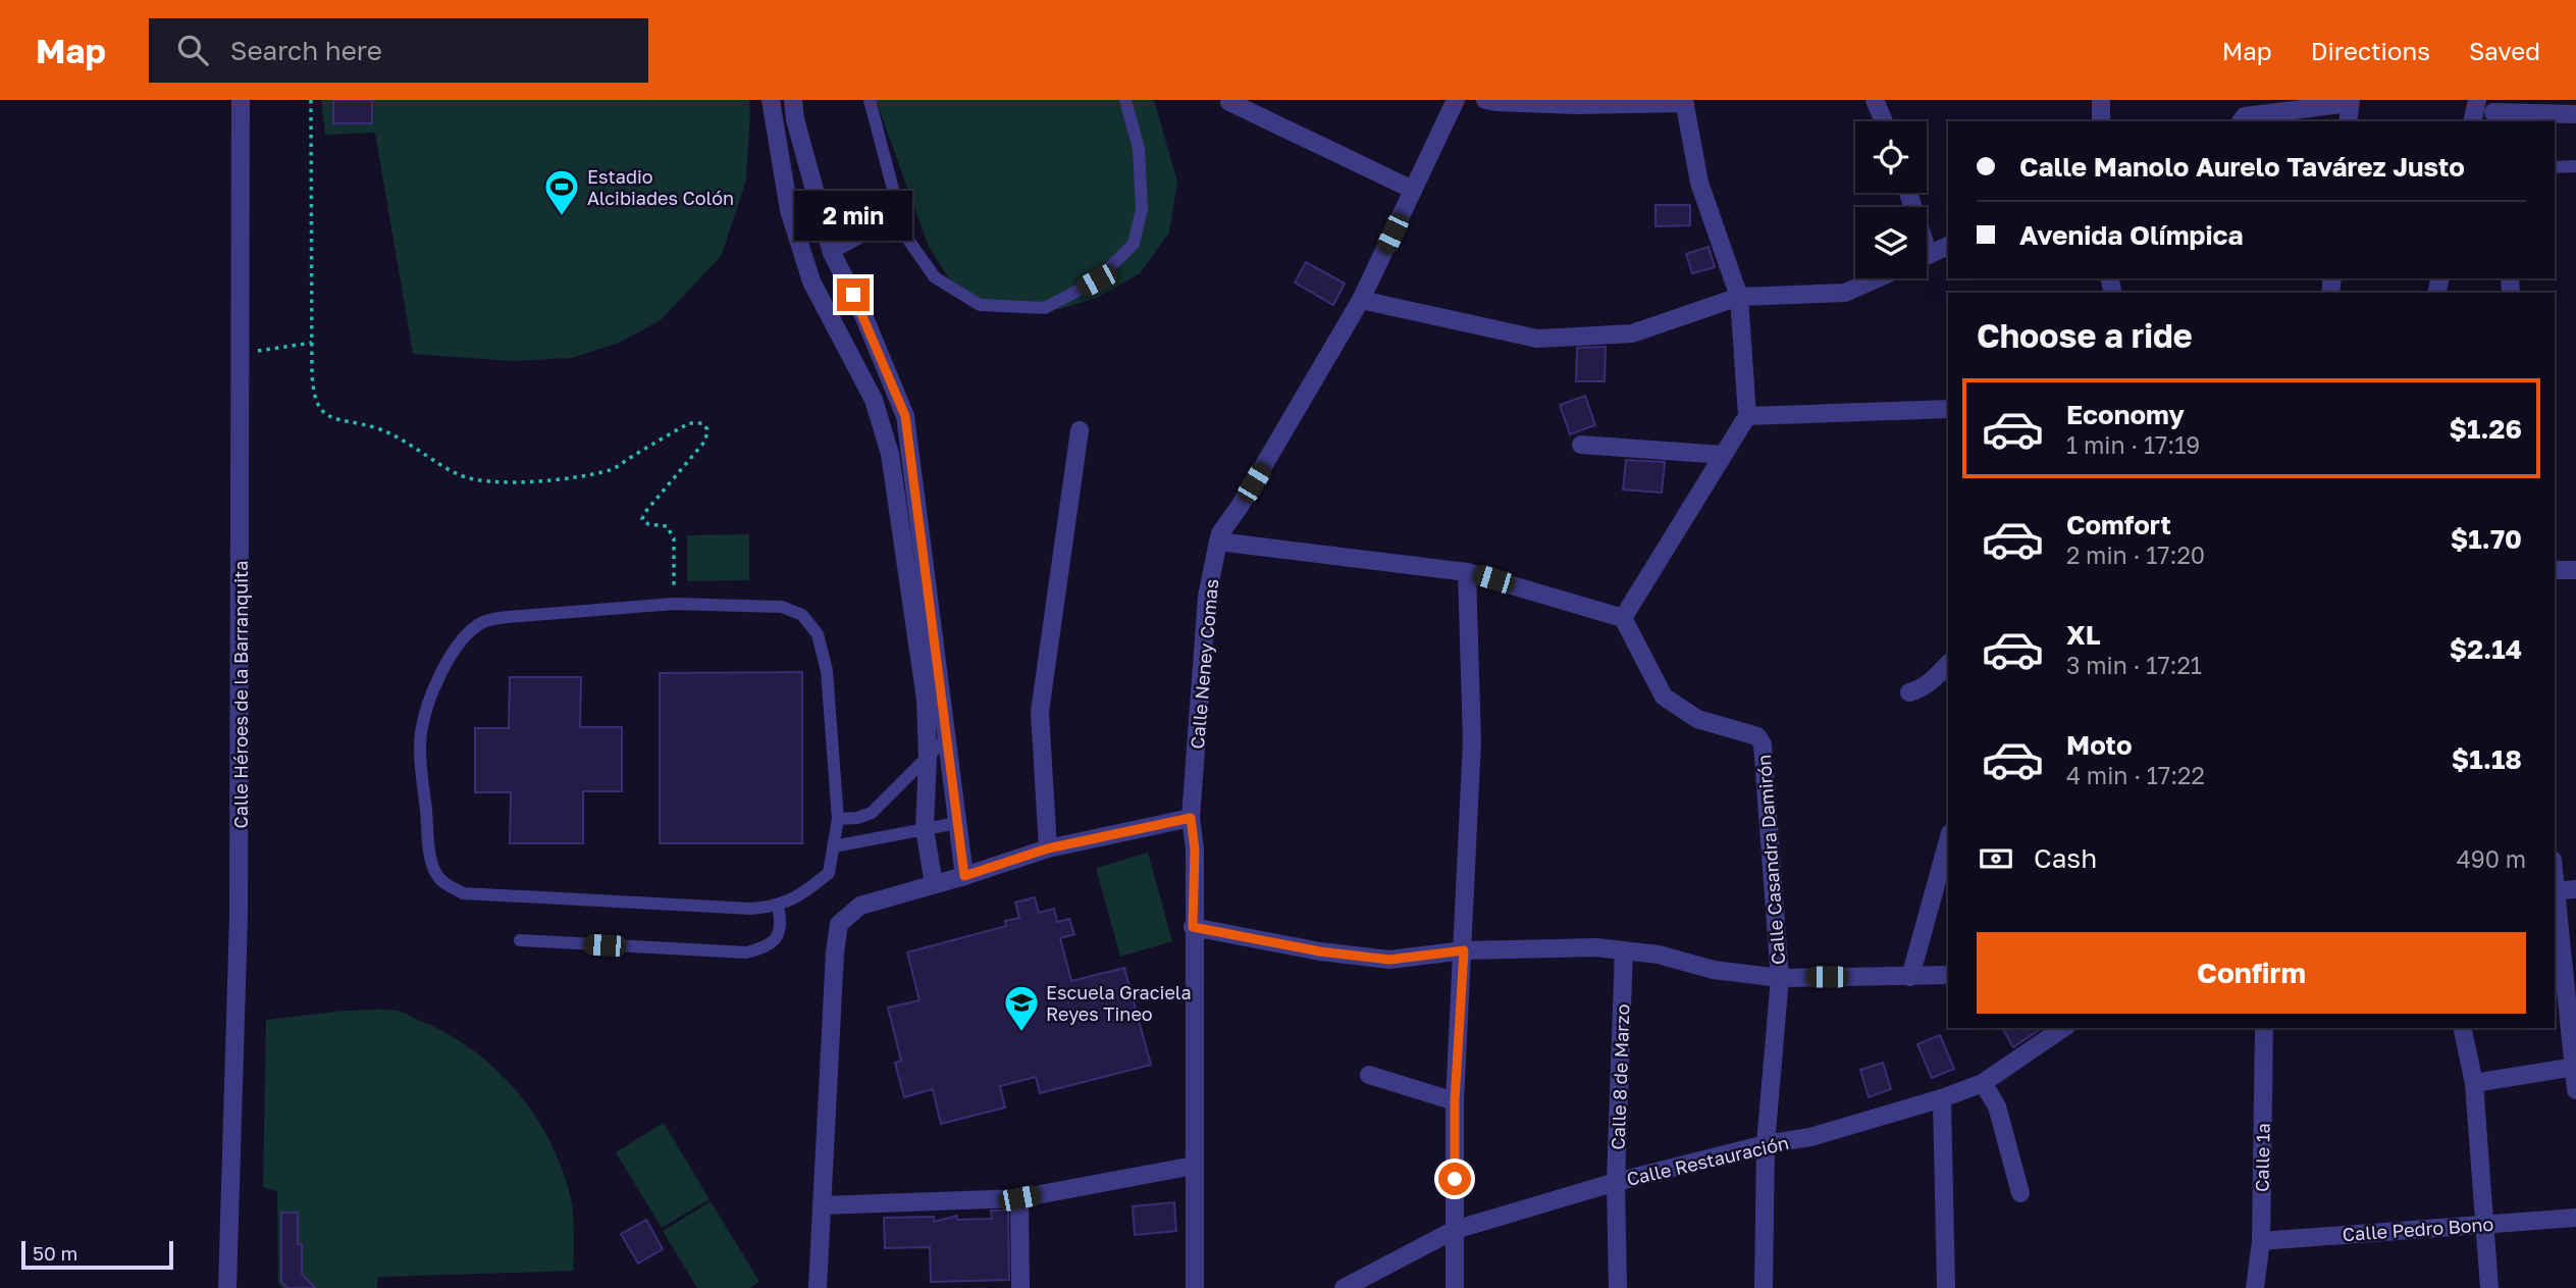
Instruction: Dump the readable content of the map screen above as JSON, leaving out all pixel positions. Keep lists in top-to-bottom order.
{
  "streets": {
    "street": [
      "Calle Neney Comas",
      "Calle Héroes de la Barranquita",
      "Calle Casandra Damirón",
      "Calle 8 de Marzo",
      "Calle 1ª",
      "Calle Restauración",
      "Calle Pedro Bono"
    ]
  },
  "crossings": [
    ["Calle Casandra Damirón", "Calle Restauración"],
    ["Calle 8 de Marzo", "Calle Restauración"],
    ["Calle 1ª", "Calle Pedro Bono"]
  ],
  "places": {
    "sports": ["Estadio Alcibiades Colón"],
    "school or university": ["Escuela Graciela Reyes Tineo"]
  },
  "scale_bar": "50 m",
  "page": {
    "header": "Map",
    "search": "Search here",
    "nav": ["Map", "Directions", "Saved"],
    "banner": ["Calle Manolo Aurelo Tavárez Justo", "Avenida Olímpica"],
    "bubble": "2 min",
    "heading": "Choose a ride",
    "list": [
      {
        "name": "Economy",
        "note": "1 min · 17:19",
        "value": "$1.26"
      },
      {
        "name": "Comfort",
        "note": "2 min · 17:20",
        "value": "$1.70"
      },
      {
        "name": "XL",
        "note": "3 min · 17:21",
        "value": "$2.14"
      },
      {
        "name": "Moto",
        "note": "4 min · 17:22",
        "value": "$1.18"
      }
    ],
    "pay": ["Cash", "490 m"],
    "buttons": "Confirm",
    "scale": "50 m"
  }
}
